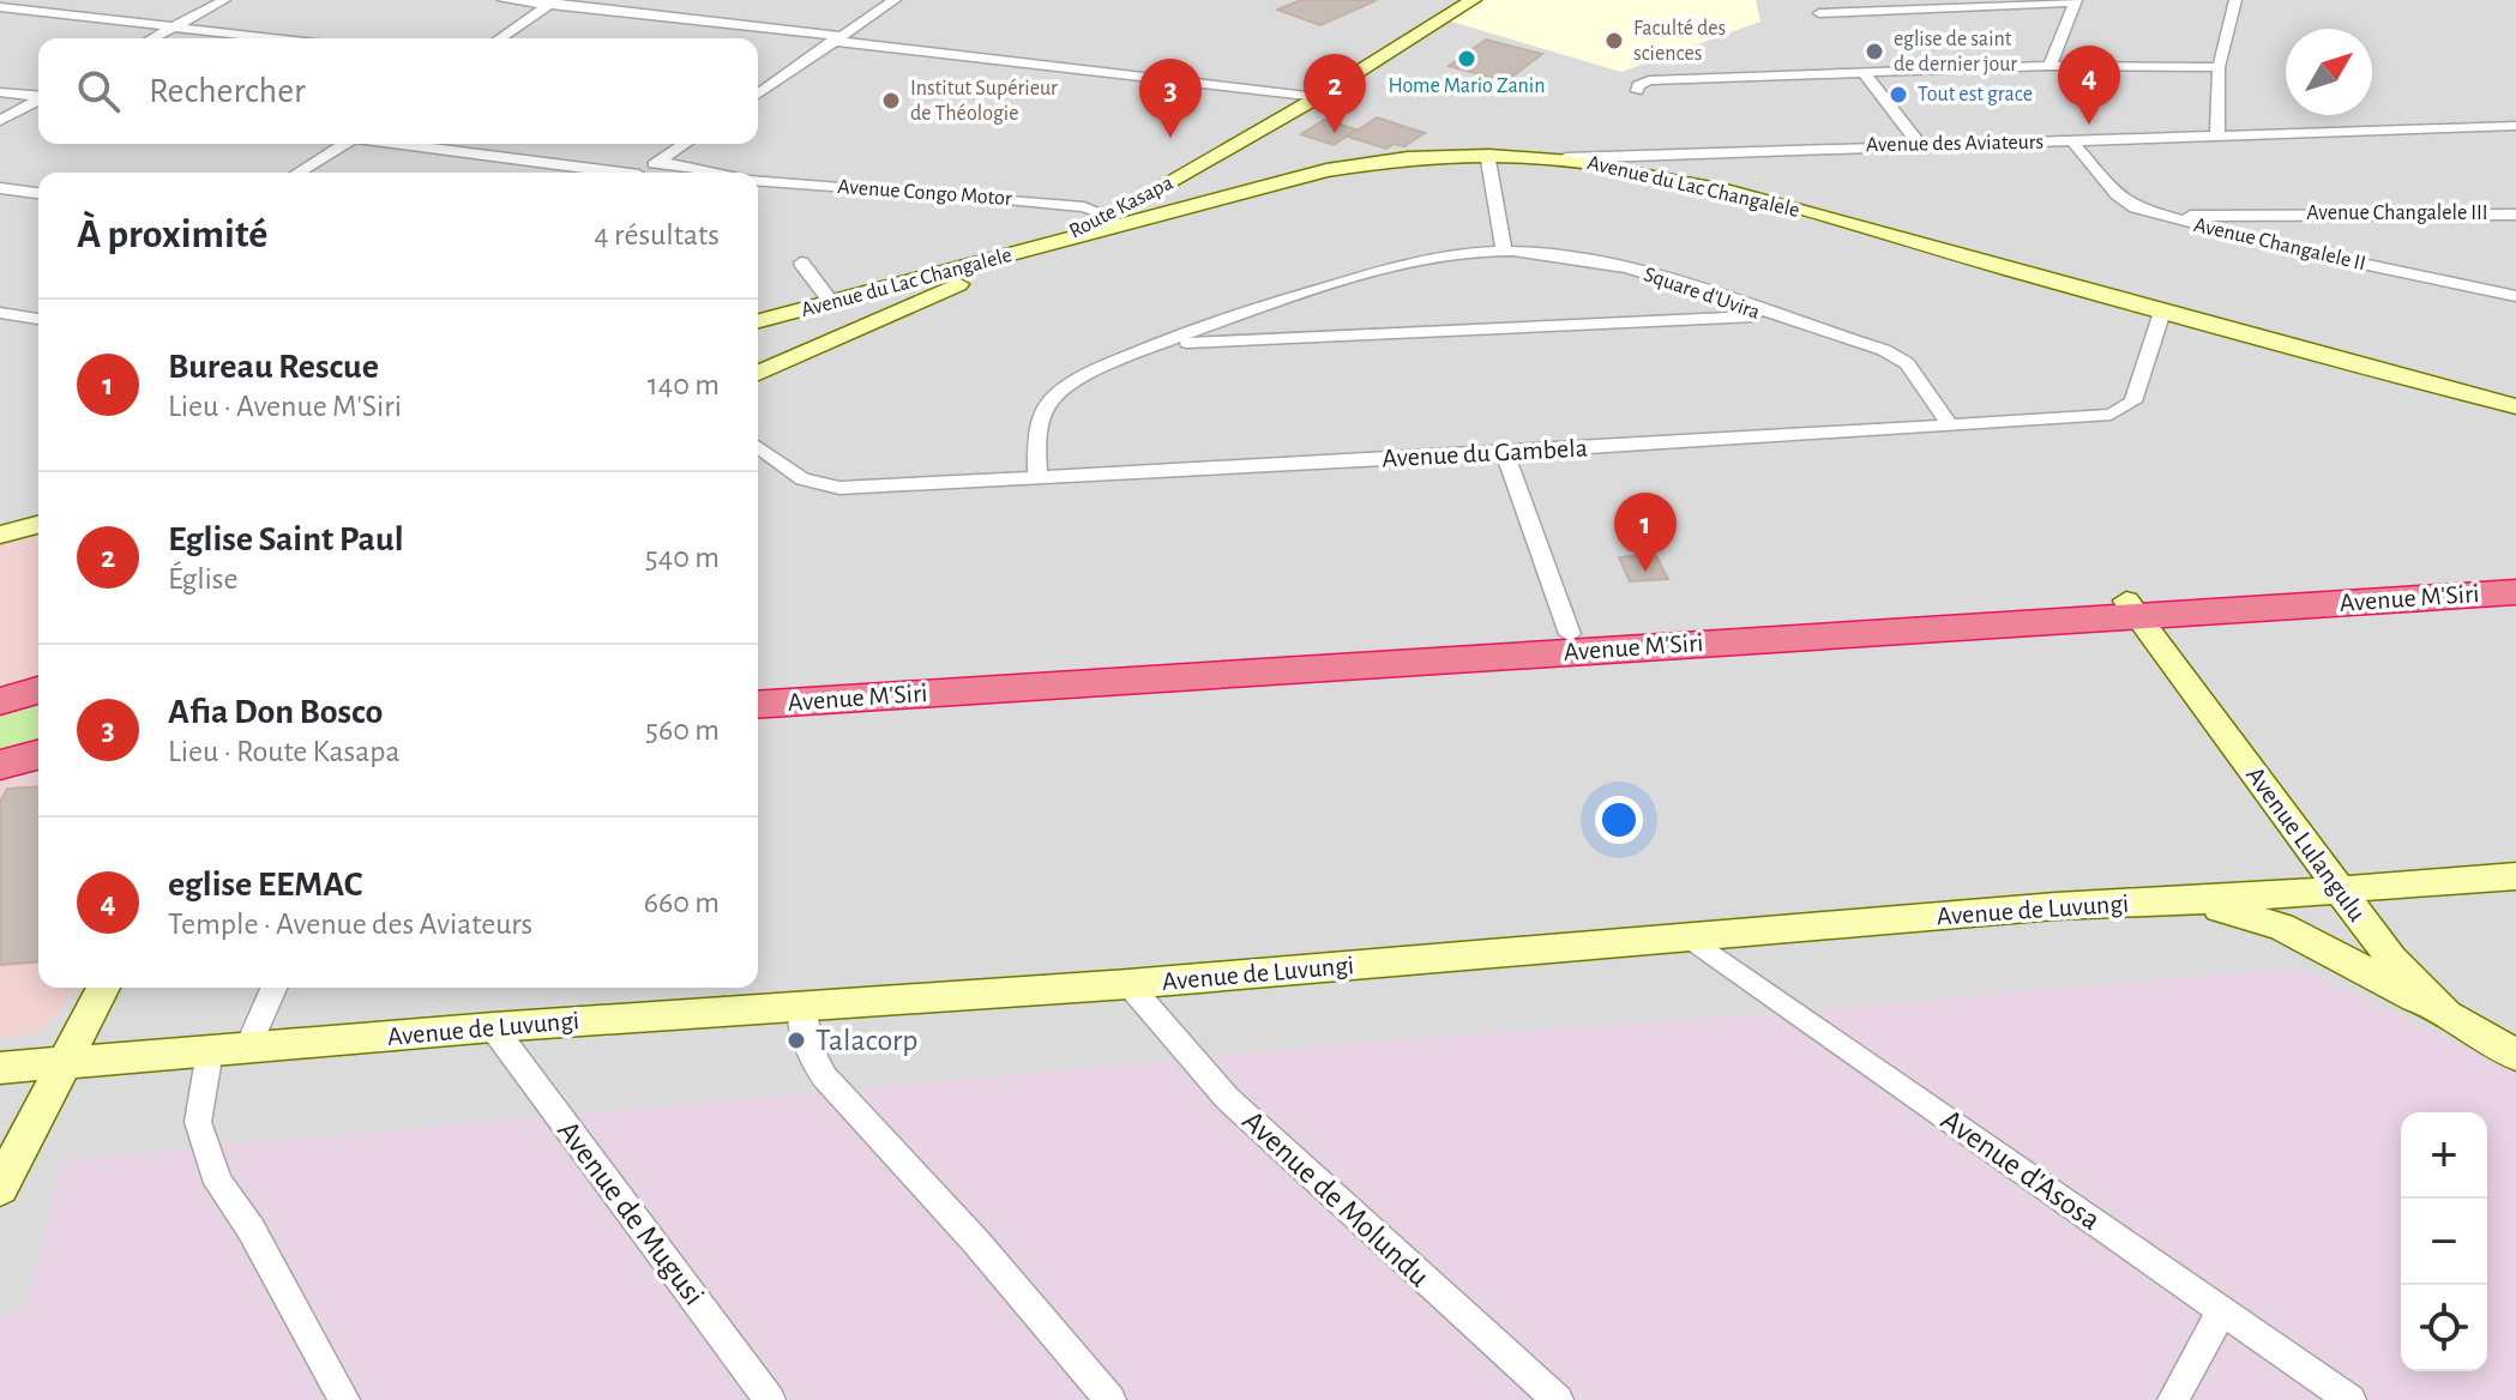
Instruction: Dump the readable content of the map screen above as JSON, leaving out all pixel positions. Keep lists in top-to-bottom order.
{
  "streets": {
    "highway": ["Avenue M'Siri"],
    "street": [
      "Avenue des Aviateurs",
      "Avenue du Lac Changalele",
      "Avenue Congo Motor",
      "Route Kasapa",
      "Avenue Changalele III",
      "Avenue Changalele II",
      "Square d'Uvira",
      "Avenue du Gambela",
      "Avenue Lulangulu",
      "Avenue de Luvungi",
      "Avenue d'Asosa",
      "Avenue de Molundu",
      "Avenue de Mugusi"
    ]
  },
  "crossings": [
    ["Avenue des Aviateurs", "Avenue du Lac Changalele"],
    ["Avenue des Aviateurs", "Avenue Changalele II"],
    ["Avenue du Lac Changalele", "Avenue Congo Motor"],
    ["Avenue du Lac Changalele", "Route Kasapa"],
    ["Avenue du Lac Changalele", "Avenue du Gambela"],
    ["Avenue Congo Motor", "Route Kasapa"],
    ["Avenue Changalele III", "Avenue Changalele II"],
    ["Avenue M'Siri", "Avenue Lulangulu"],
    ["Avenue Lulangulu", "Avenue de Luvungi"],
    ["Avenue de Luvungi", "Avenue d'Asosa"],
    ["Avenue de Luvungi", "Avenue de Molundu"],
    ["Avenue de Luvungi", "Avenue de Mugusi"]
  ],
  "places": [
    "Faculté des sciences",
    "eglise de saint de dernier jour",
    "Home Mario Zanin",
    "Tout est grace",
    "Institut Supérieur de Théologie",
    "Talacorp"
  ],
  "north": "top right",
  "page": {
    "search": "Rechercher",
    "pins": [
      "4",
      "2",
      "3",
      "1"
    ],
    "heading": ["À proximité", "4 résultats"],
    "list": [
      {
        "mark": "1",
        "name": "Bureau Rescue",
        "note": "Lieu · Avenue M'Siri",
        "value": "140 m"
      },
      {
        "mark": "2",
        "name": "Eglise Saint Paul",
        "note": "Église",
        "value": "540 m"
      },
      {
        "mark": "3",
        "name": "Afia Don Bosco",
        "note": "Lieu · Route Kasapa",
        "value": "560 m"
      },
      {
        "mark": "4",
        "name": "eglise EEMAC",
        "note": "Temple · Avenue des Aviateurs",
        "value": "660 m"
      }
    ],
    "map_buttons": ["+", "−"]
  }
}
